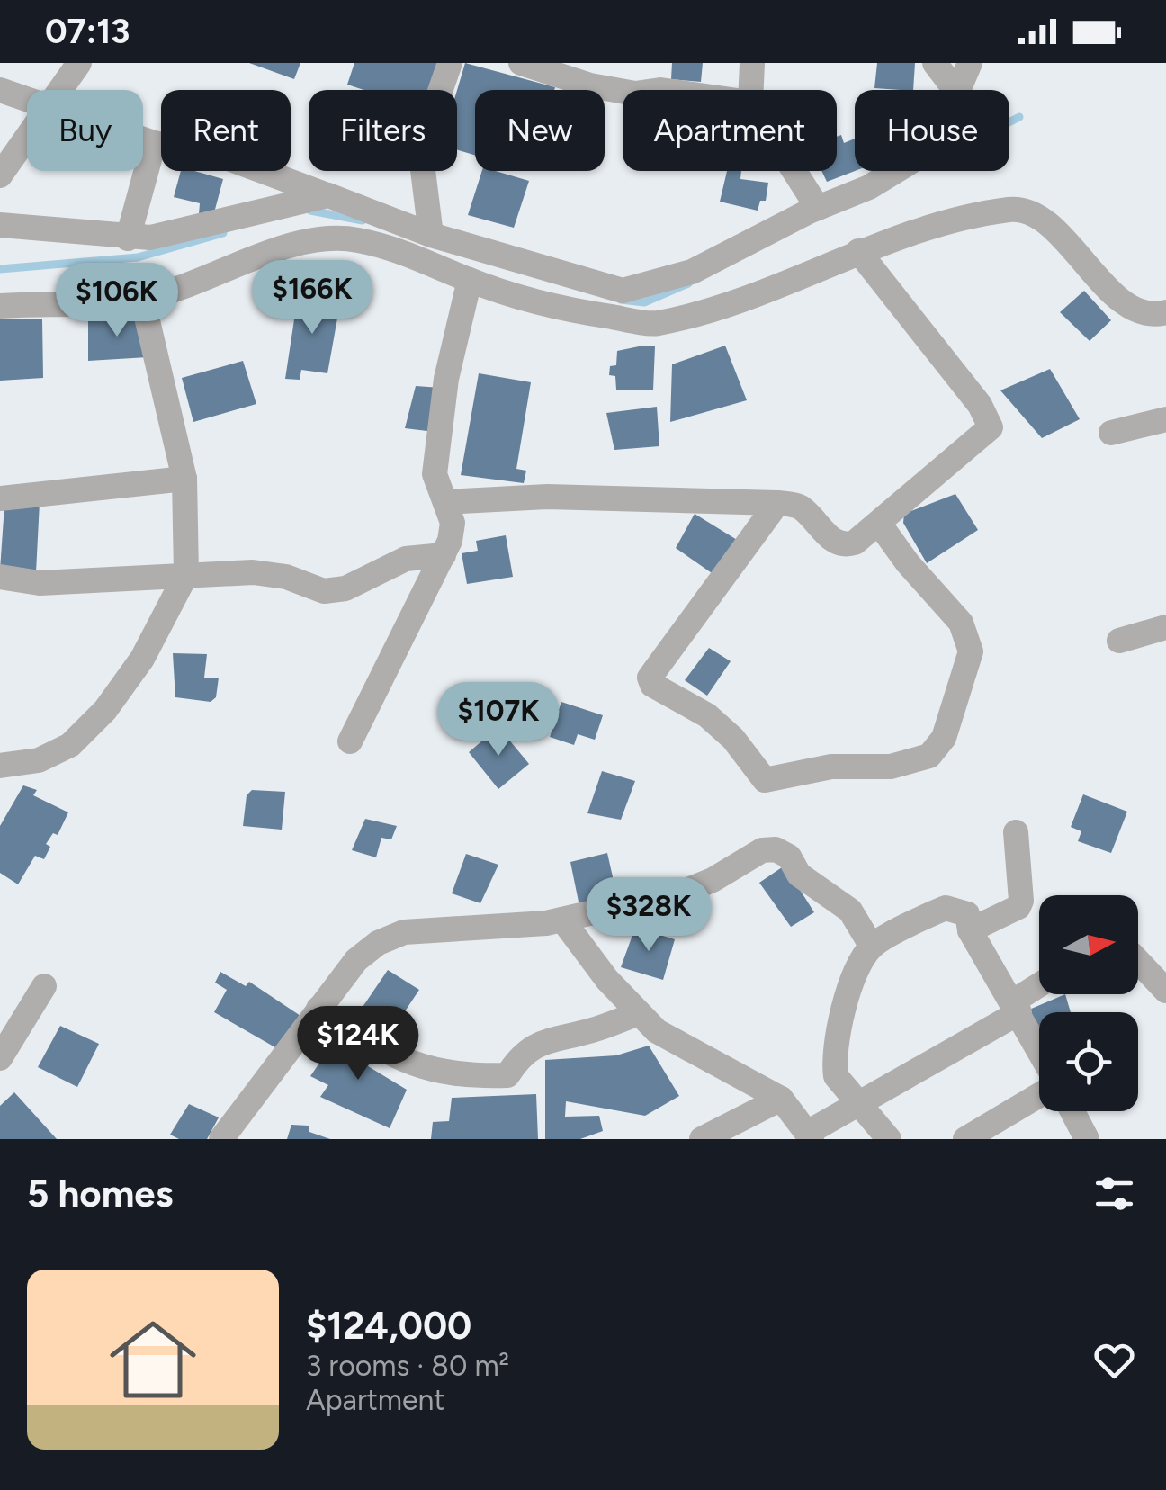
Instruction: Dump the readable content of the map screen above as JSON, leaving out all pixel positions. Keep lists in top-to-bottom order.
{
  "north": "right",
  "page": {
    "status": "07:13",
    "chip": [
      "Buy",
      "Rent",
      "Filters",
      "New",
      "Apartment",
      "House"
    ],
    "price": [
      "$166K",
      "$106K",
      "$107K",
      "$328K",
      "$124K"
    ],
    "heading": "5 homes",
    "list": [
      {
        "name": "$124,000",
        "note": "3 rooms · 80 m² · Apartment"
      }
    ]
  }
}
